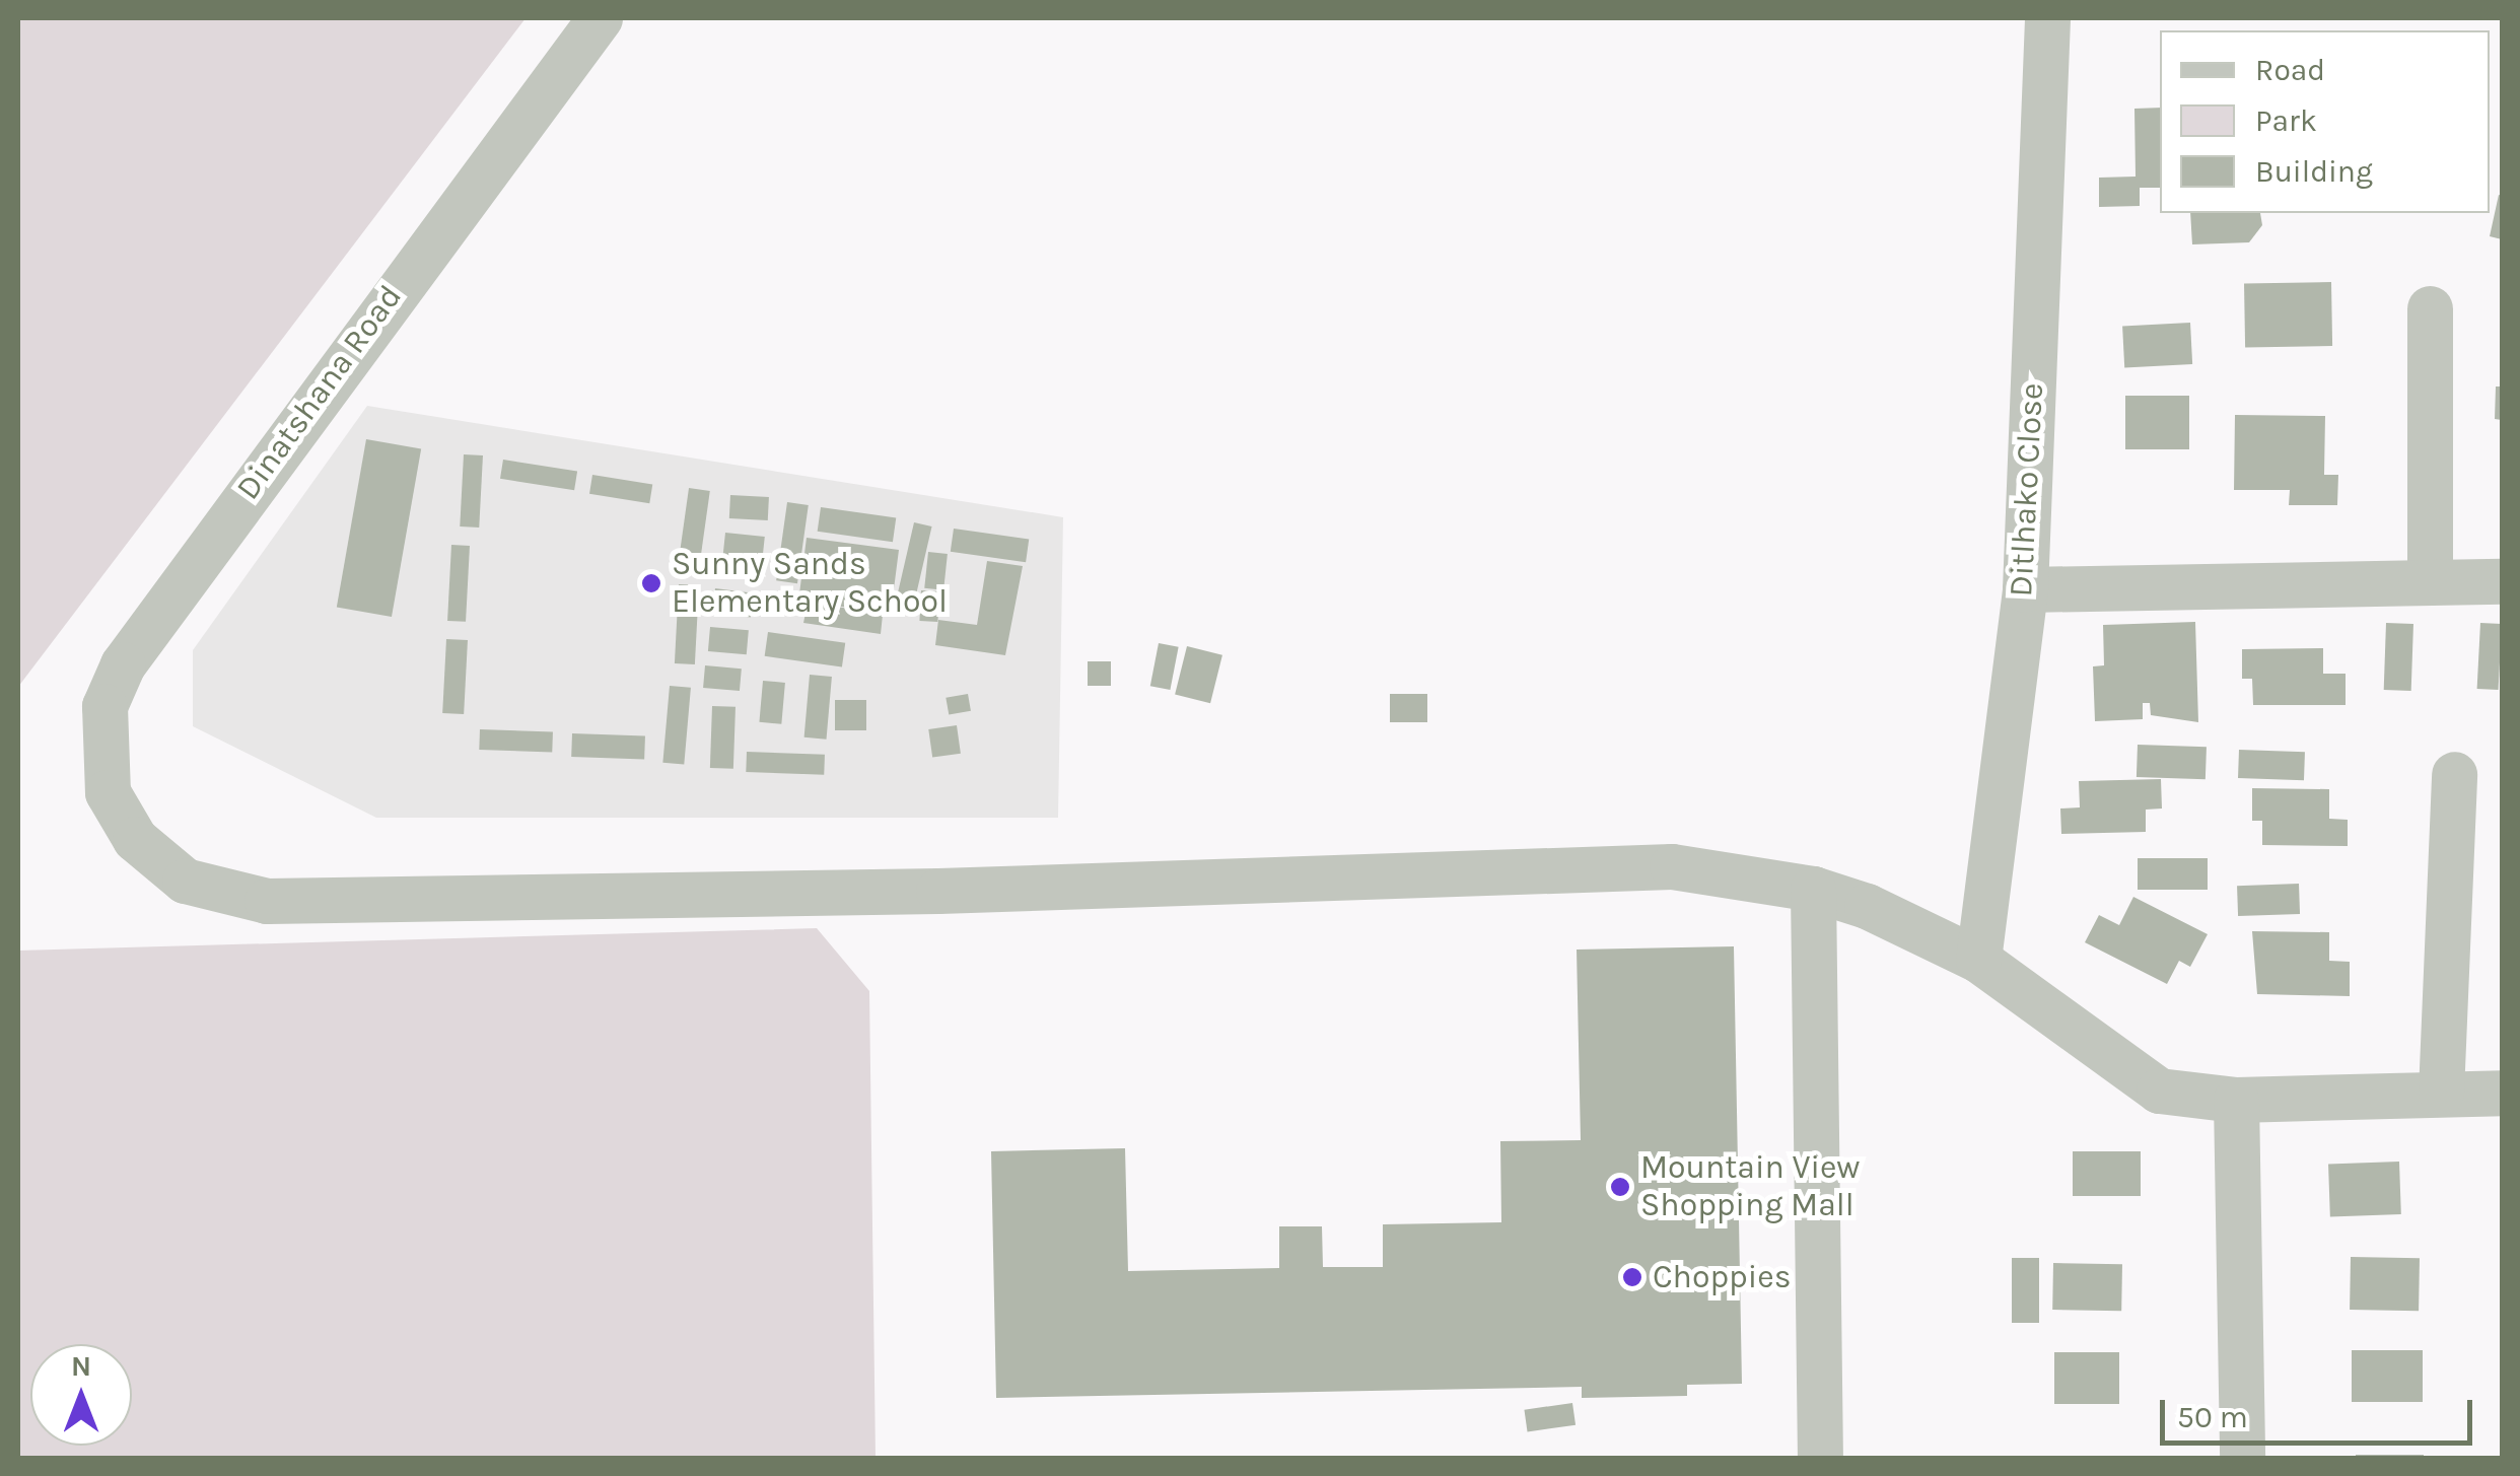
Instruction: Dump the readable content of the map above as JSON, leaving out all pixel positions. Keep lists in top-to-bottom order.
{
  "streets": {
    "street": ["Dinatshana Road", "Ditlhako Close"]
  },
  "places": ["Sunny Sands Elementary School", "Mountain View Shopping Mall", "Choppies"],
  "legend": ["Road", "Park", "Building"],
  "scale_bar": "50 m",
  "north": "top"
}
